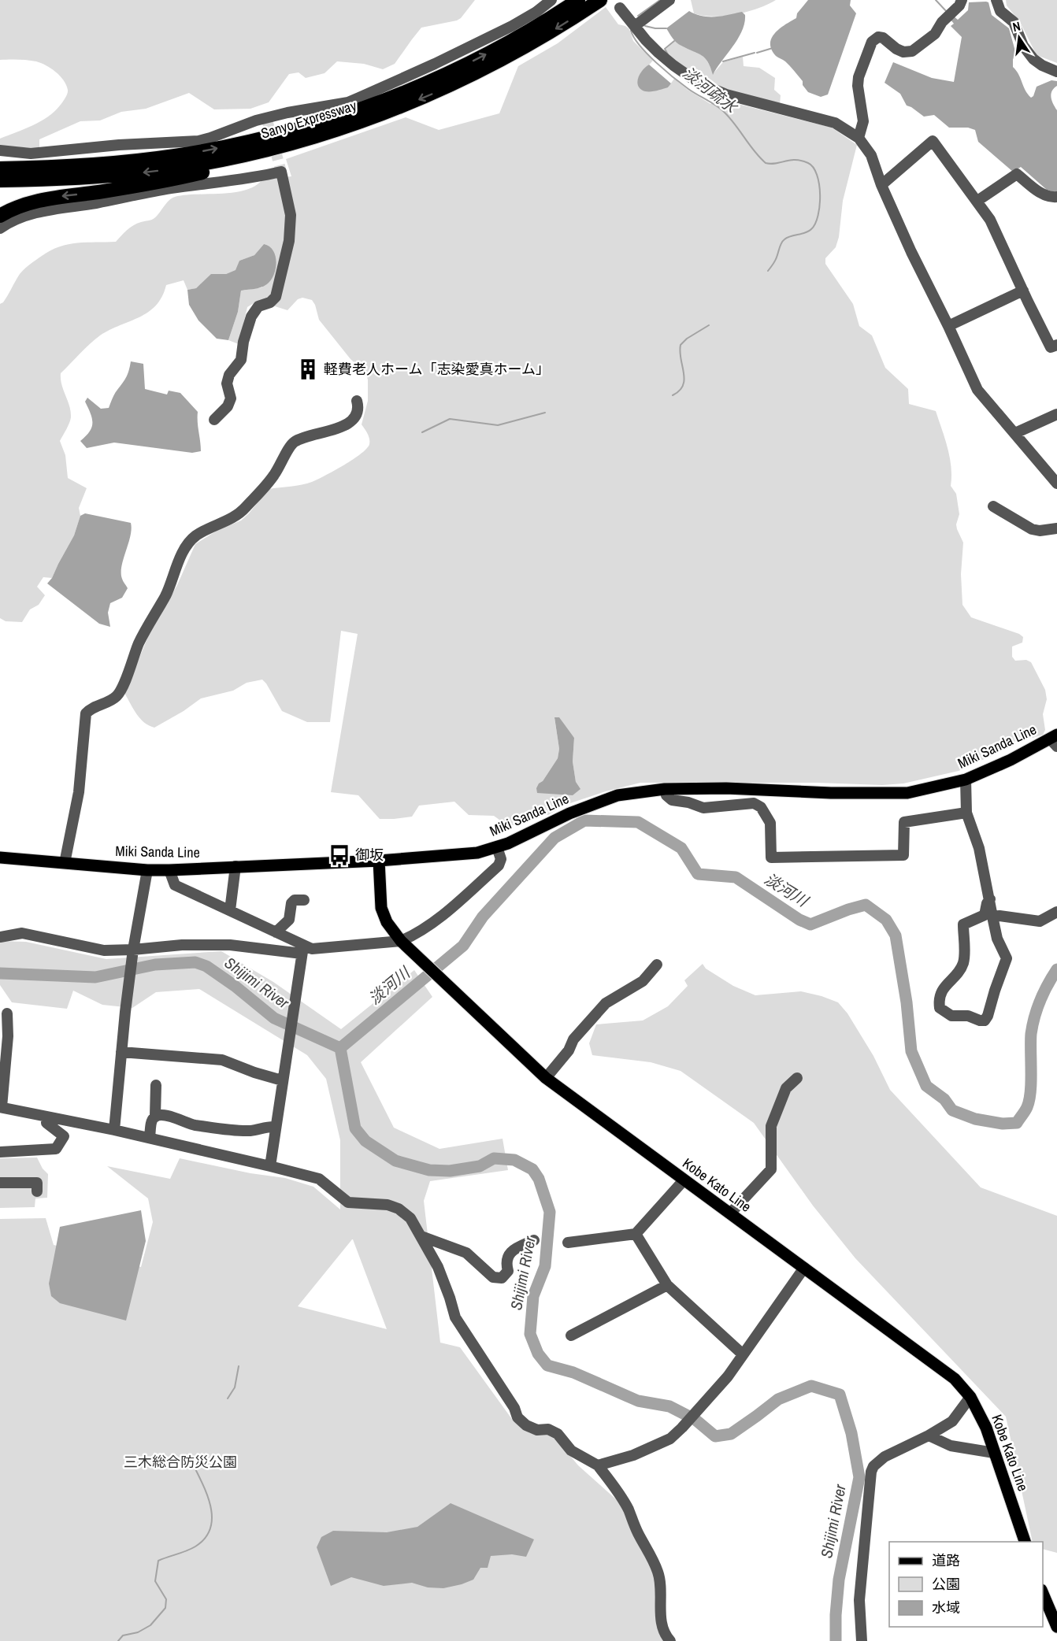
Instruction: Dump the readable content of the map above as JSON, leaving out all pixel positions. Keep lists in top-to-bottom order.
{
  "streets": {
    "highway": ["Sanyo Expressway"],
    "main road": ["Miki Sanda Line", "Kobe Kato Line"]
  },
  "crossings": [
    ["Miki Sanda Line", "Kobe Kato Line"]
  ],
  "water": ["淡河疏水", "淡河川", "Shijimi River"],
  "parks": ["三木総合防災公園"],
  "places": {
    "building": ["軽費老人ホーム「志染愛真ホーム」"],
    "bus stop": ["御坂"]
  },
  "legend": ["道路", "公園", "水域"],
  "north": "top"
}
